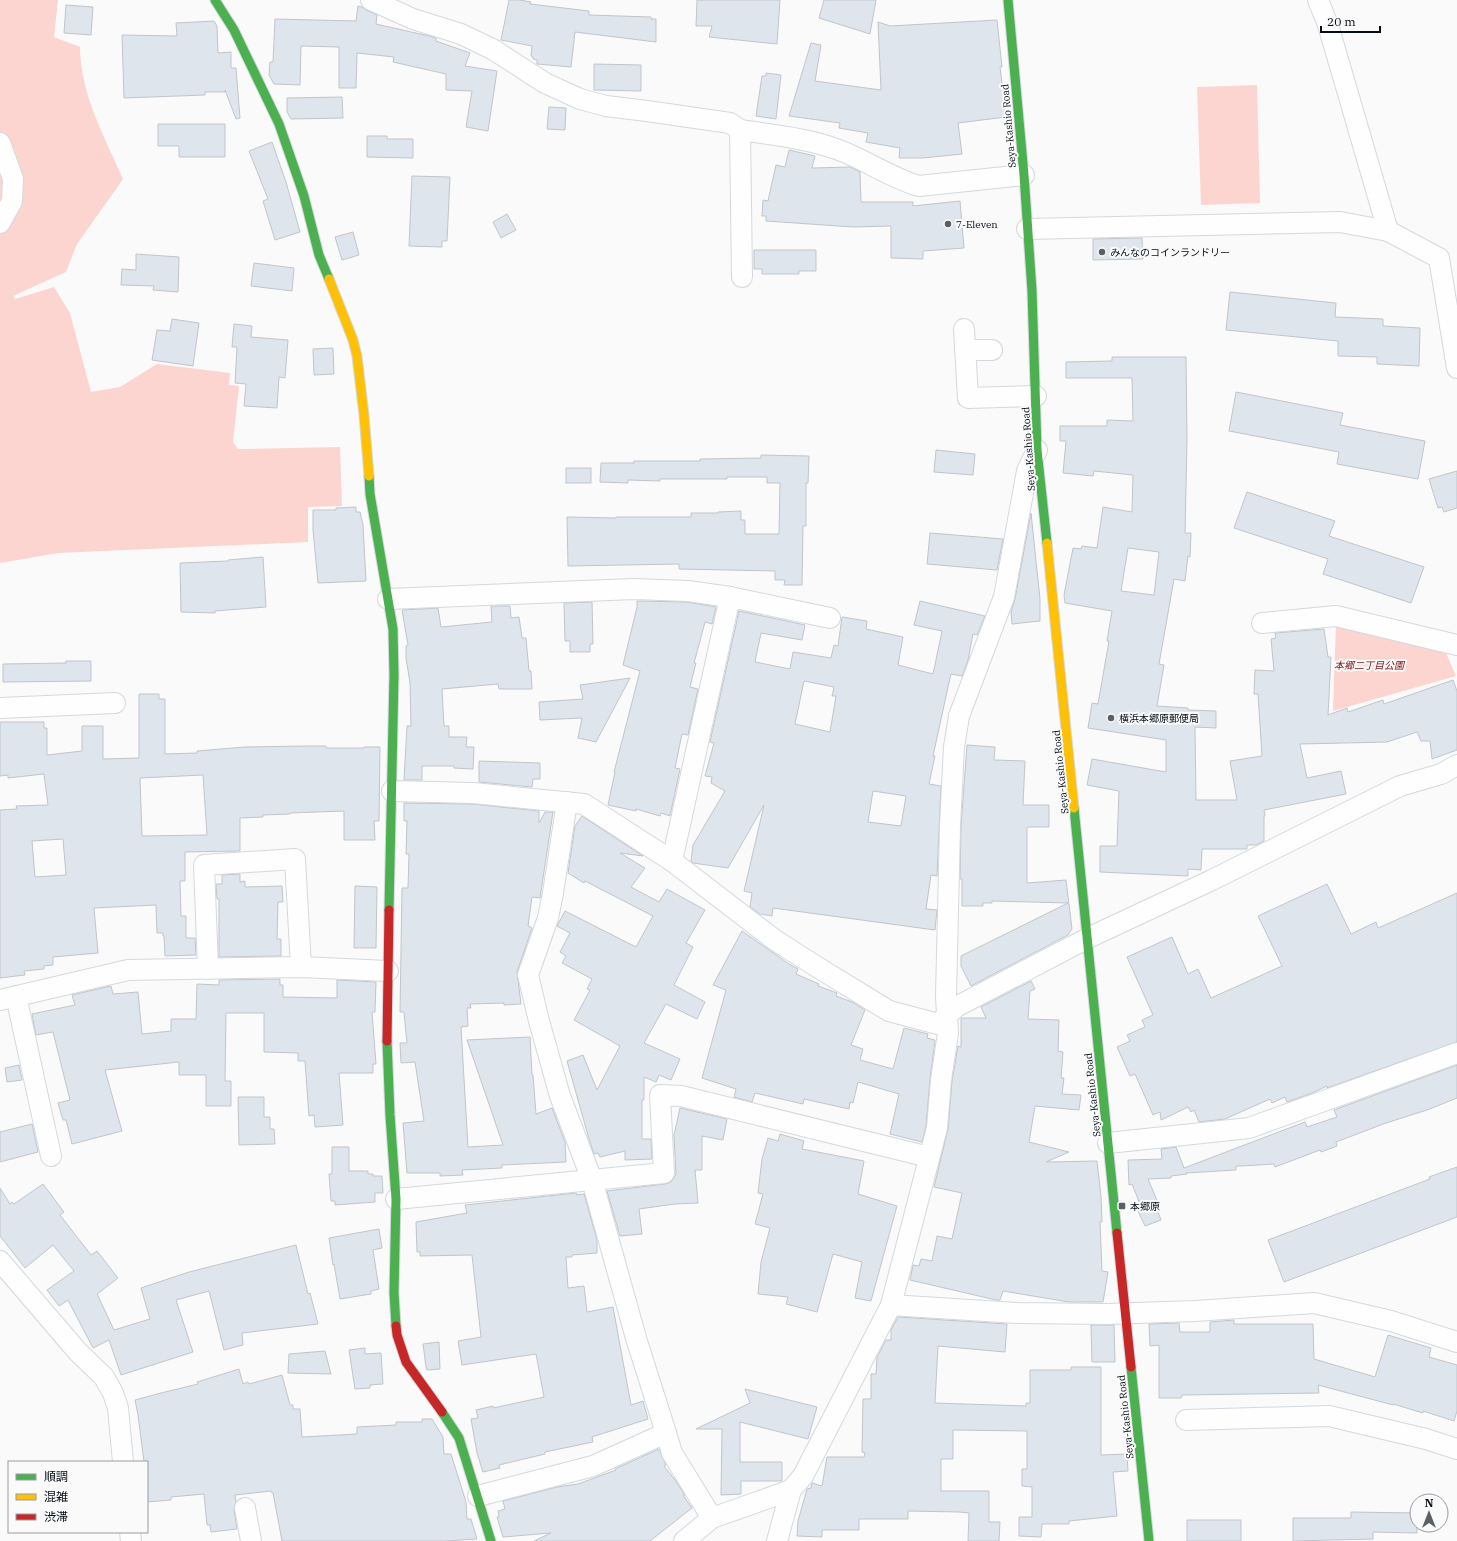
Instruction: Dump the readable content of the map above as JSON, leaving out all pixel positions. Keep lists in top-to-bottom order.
{
  "streets": {
    "street": ["Seya-Kashio Road"]
  },
  "parks": ["本郷二丁目公園"],
  "places": {
    "other": ["7-Eleven", "みんなのコインランドリー", "横浜本郷原郵便局"],
    "transit": ["本郷原"]
  },
  "legend": ["順調", "混雑", "渋滞"],
  "scale_bar": "20 m",
  "north": "top"
}
